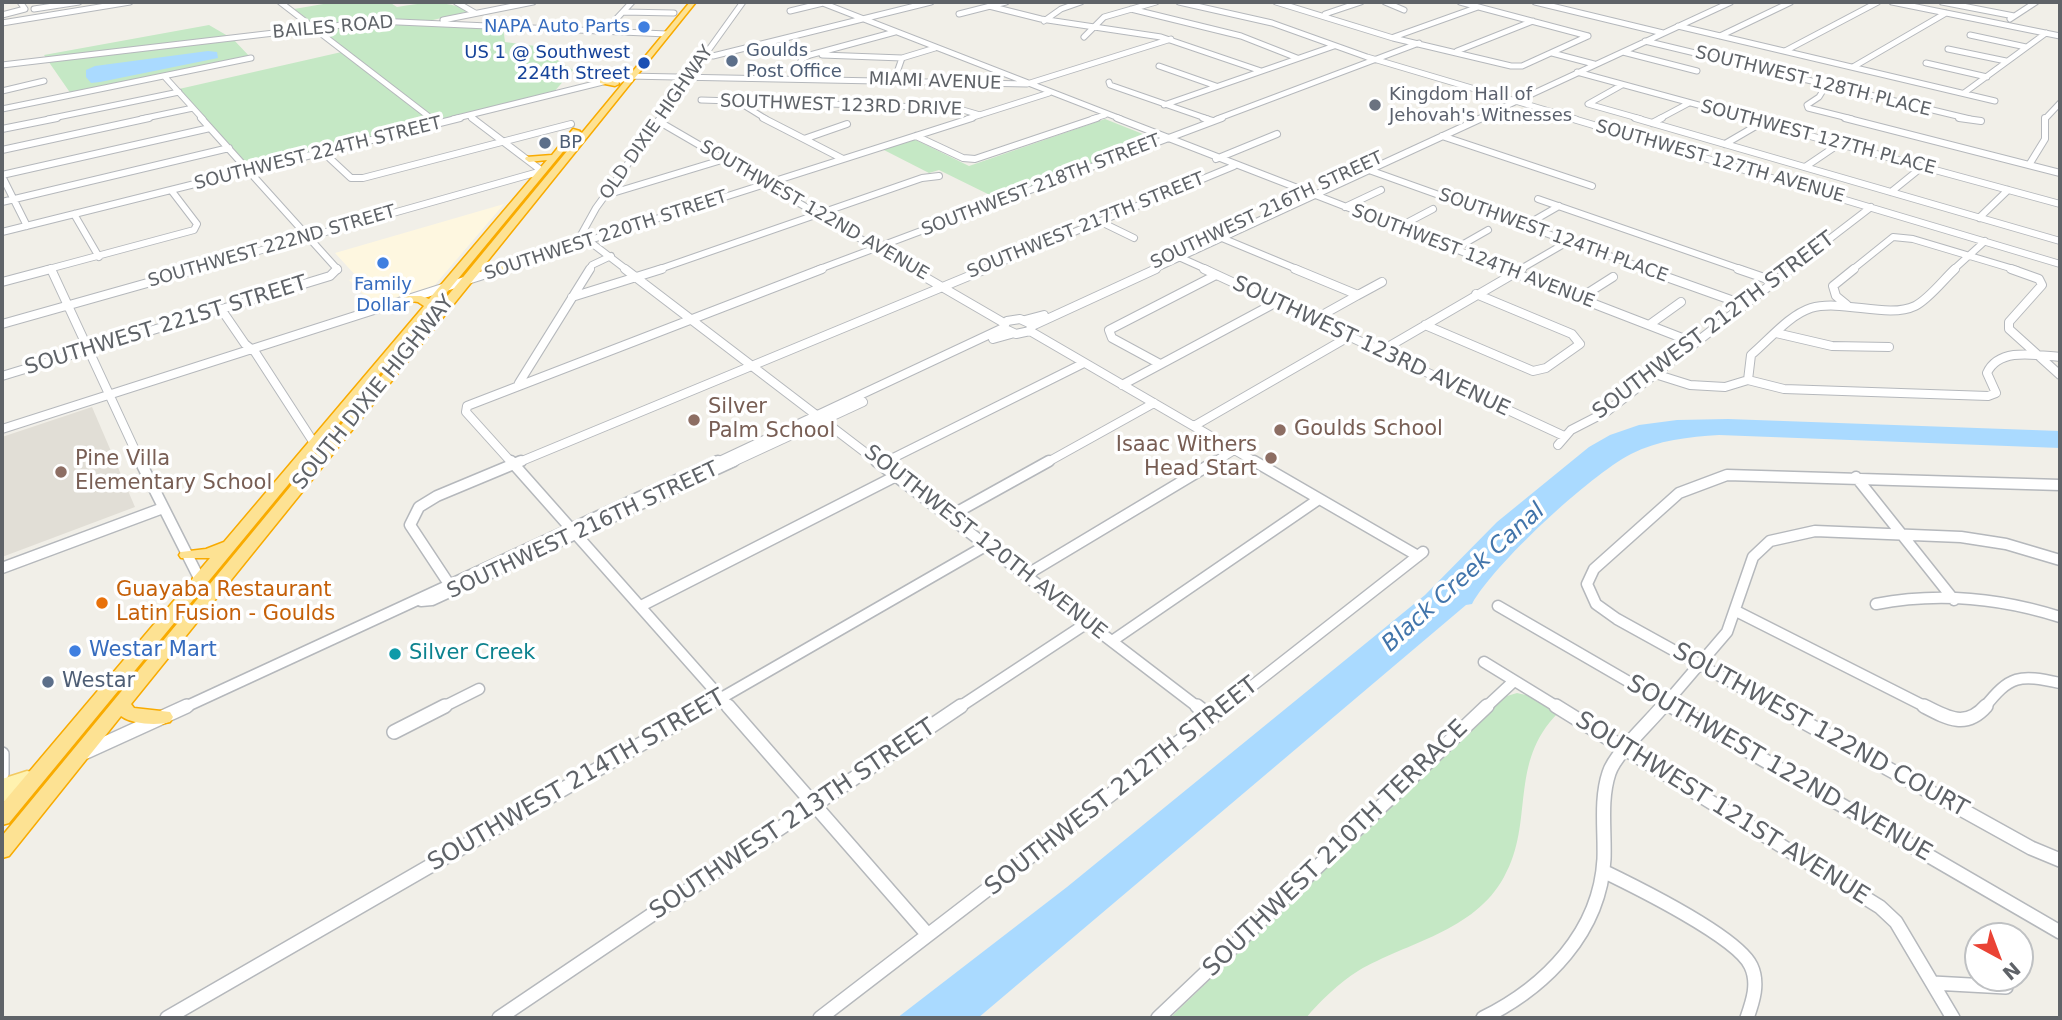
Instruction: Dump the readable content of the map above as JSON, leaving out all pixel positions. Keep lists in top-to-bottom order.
{
  "streets": {
    "highway": ["SOUTH DIXIE HIGHWAY"],
    "main road": ["SOUTHWEST 216TH STREET"],
    "street": [
      "BAILES ROAD",
      "MIAMI AVENUE",
      "SOUTHWEST 128TH PLACE",
      "SOUTHWEST 123RD DRIVE",
      "OLD DIXIE HIGHWAY",
      "SOUTHWEST 127TH PLACE",
      "SOUTHWEST 224TH STREET",
      "SOUTHWEST 127TH AVENUE",
      "SOUTHWEST 218TH STREET",
      "SOUTHWEST 122ND AVENUE",
      "SOUTHWEST 217TH STREET",
      "SOUTHWEST 220TH STREET",
      "SOUTHWEST 124TH PLACE",
      "SOUTHWEST 222ND STREET",
      "SOUTHWEST 124TH AVENUE",
      "SOUTHWEST 221ST STREET",
      "SOUTHWEST 212TH STREET",
      "SOUTHWEST 123RD AVENUE",
      "SOUTHWEST 120TH AVENUE",
      "SOUTHWEST 122ND COURT",
      "SOUTHWEST 214TH STREET",
      "SOUTHWEST 121ST AVENUE",
      "SOUTHWEST 213TH STREET",
      "SOUTHWEST 210TH TERRACE"
    ]
  },
  "crossings": [
    ["BAILES ROAD", "SOUTH DIXIE HIGHWAY"],
    ["MIAMI AVENUE", "OLD DIXIE HIGHWAY"],
    ["MIAMI AVENUE", "SOUTHWEST 124TH AVENUE"],
    ["MIAMI AVENUE", "SOUTH DIXIE HIGHWAY"],
    ["SOUTHWEST 128TH PLACE", "SOUTHWEST 216TH STREET"],
    ["SOUTHWEST 123RD DRIVE", "SOUTHWEST 220TH STREET"],
    ["OLD DIXIE HIGHWAY", "SOUTHWEST 122ND AVENUE"],
    ["OLD DIXIE HIGHWAY", "SOUTHWEST 220TH STREET"],
    ["OLD DIXIE HIGHWAY", "SOUTHWEST 120TH AVENUE"],
    ["SOUTHWEST 127TH PLACE", "SOUTHWEST 216TH STREET"],
    ["SOUTHWEST 127TH PLACE", "SOUTHWEST 212TH STREET"],
    ["SOUTHWEST 127TH AVENUE", "SOUTHWEST 218TH STREET"],
    ["SOUTHWEST 127TH AVENUE", "SOUTHWEST 216TH STREET"],
    ["SOUTHWEST 127TH AVENUE", "SOUTHWEST 212TH STREET"],
    ["SOUTHWEST 218TH STREET", "SOUTHWEST 122ND AVENUE"],
    ["SOUTHWEST 218TH STREET", "SOUTHWEST 217TH STREET"],
    ["SOUTHWEST 218TH STREET", "SOUTHWEST 124TH AVENUE"],
    ["SOUTHWEST 218TH STREET", "SOUTHWEST 120TH AVENUE"],
    ["SOUTHWEST 122ND AVENUE", "SOUTHWEST 216TH STREET"],
    ["SOUTHWEST 122ND AVENUE", "SOUTHWEST 217TH STREET"],
    ["SOUTHWEST 122ND AVENUE", "SOUTHWEST 220TH STREET"],
    ["SOUTHWEST 122ND AVENUE", "SOUTHWEST 212TH STREET"],
    ["SOUTHWEST 216TH STREET", "SOUTHWEST 217TH STREET"],
    ["SOUTHWEST 216TH STREET", "SOUTHWEST 124TH PLACE"],
    ["SOUTHWEST 216TH STREET", "SOUTHWEST 124TH AVENUE"],
    ["SOUTHWEST 216TH STREET", "SOUTHWEST 123RD AVENUE"],
    ["SOUTHWEST 216TH STREET", "SOUTH DIXIE HIGHWAY"],
    ["SOUTHWEST 216TH STREET", "SOUTHWEST 120TH AVENUE"],
    ["SOUTHWEST 217TH STREET", "SOUTHWEST 124TH AVENUE"],
    ["SOUTHWEST 217TH STREET", "SOUTHWEST 120TH AVENUE"],
    ["SOUTHWEST 220TH STREET", "SOUTHWEST 124TH AVENUE"],
    ["SOUTHWEST 220TH STREET", "SOUTH DIXIE HIGHWAY"],
    ["SOUTHWEST 220TH STREET", "SOUTHWEST 120TH AVENUE"],
    ["SOUTHWEST 124TH PLACE", "SOUTHWEST 212TH STREET"],
    ["SOUTHWEST 222ND STREET", "SOUTHWEST 221ST STREET"],
    ["SOUTHWEST 222ND STREET", "SOUTH DIXIE HIGHWAY"],
    ["SOUTHWEST 124TH AVENUE", "SOUTHWEST 212TH STREET"],
    ["SOUTHWEST 212TH STREET", "SOUTHWEST 123RD AVENUE"],
    ["SOUTHWEST 212TH STREET", "SOUTHWEST 120TH AVENUE"],
    ["SOUTHWEST 120TH AVENUE", "SOUTHWEST 214TH STREET"],
    ["SOUTHWEST 120TH AVENUE", "SOUTHWEST 213TH STREET"],
    ["SOUTHWEST 121ST AVENUE", "SOUTHWEST 210TH TERRACE"]
  ],
  "water": ["Black Creek Canal"],
  "places": [
    "NAPA Auto Parts",
    "Goulds Post Office",
    "US 1 @ Southwest 224th Street",
    "Kingdom Hall of Jehovah's Witnesses",
    "BP",
    "Family Dollar",
    "Silver Palm School",
    "Goulds School",
    "Isaac Withers Head Start",
    "Pine Villa Elementary School",
    "Guayaba Restaurant Latin Fusion - Goulds",
    "Westar Mart",
    "Silver Creek",
    "Westar"
  ],
  "north": "bottom right"
}
